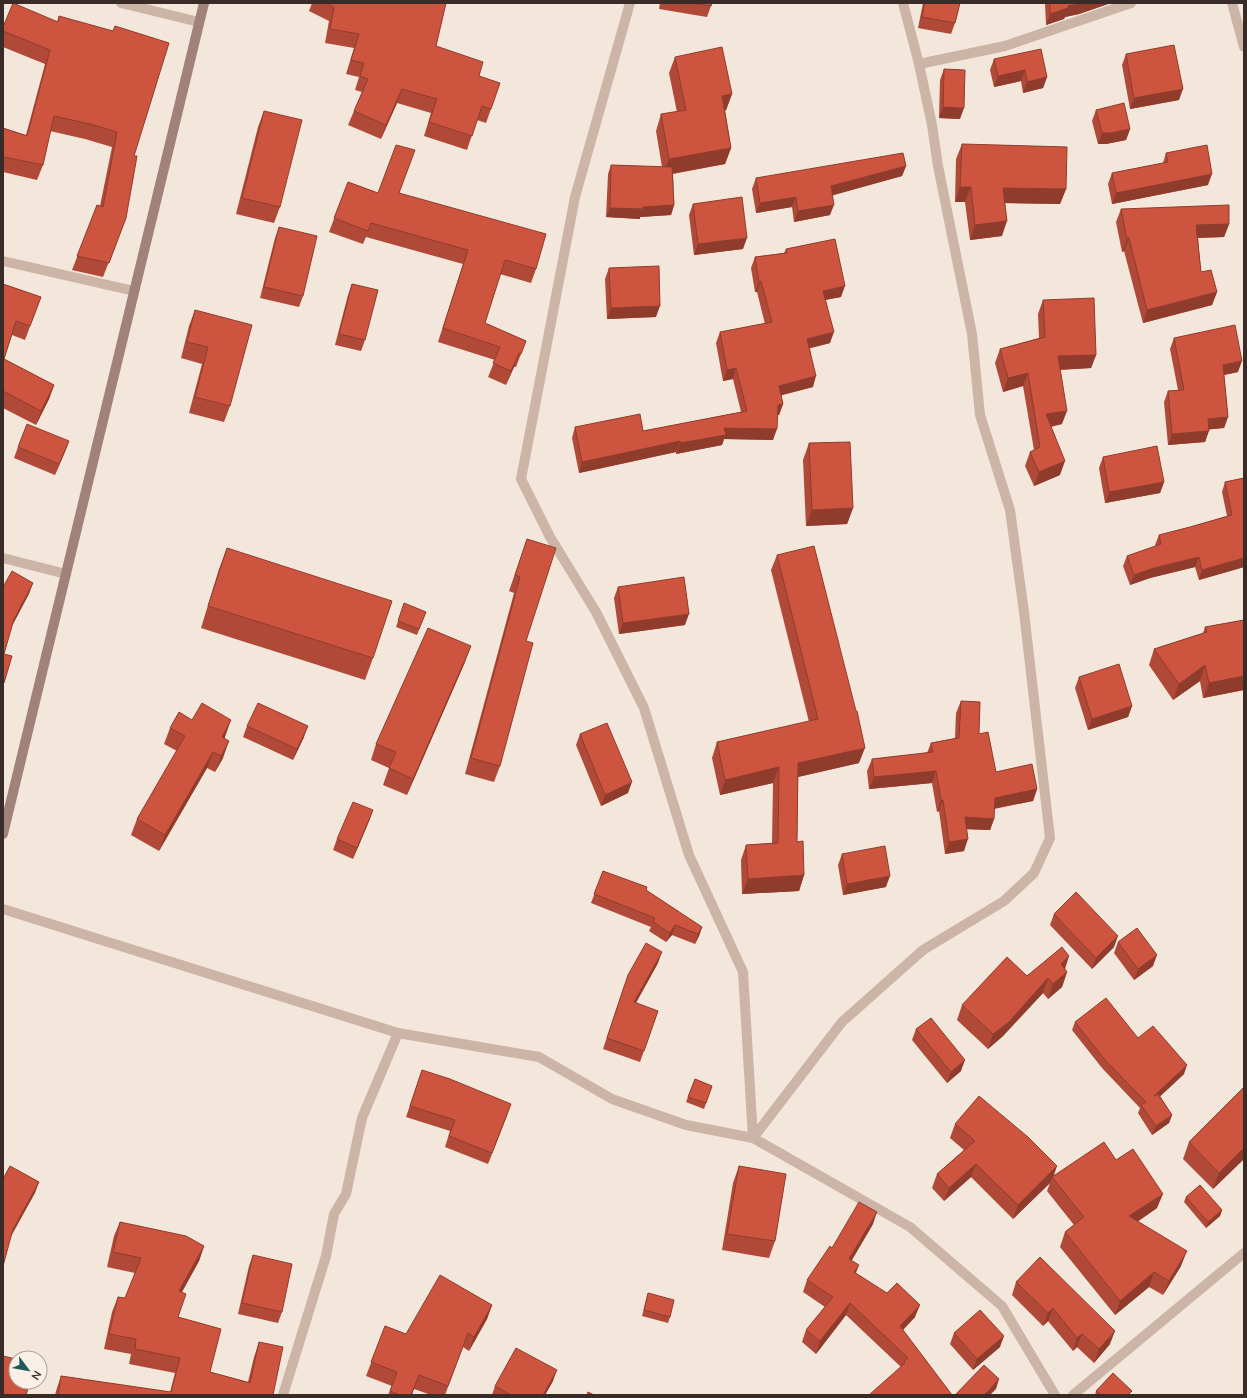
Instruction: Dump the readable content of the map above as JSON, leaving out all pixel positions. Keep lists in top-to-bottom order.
{
  "north": "bottom right"
}
